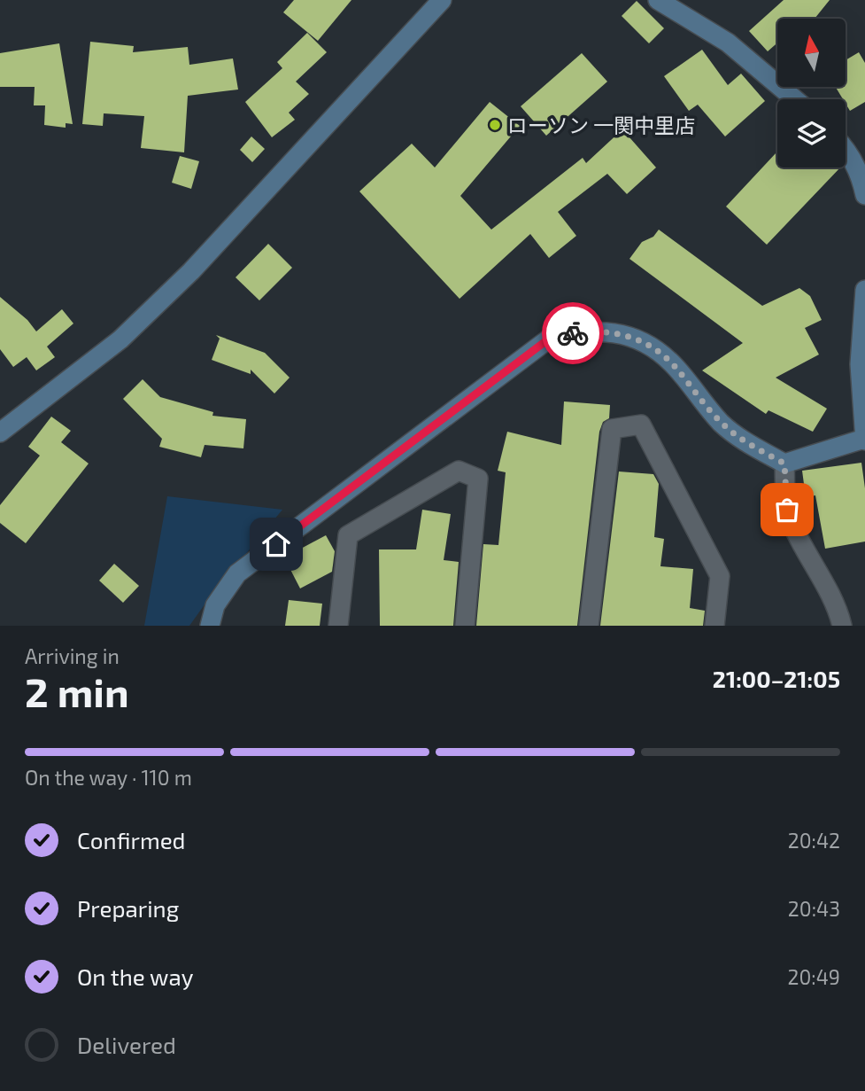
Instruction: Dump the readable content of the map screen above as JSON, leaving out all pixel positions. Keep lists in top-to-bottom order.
{
  "places": ["ローソン 一関中里店"],
  "north": "top",
  "page": {
    "heading": ["2 min", "Arriving in", "21:00–21:05"],
    "bar": "On the way · 110 m",
    "list": [
      ["Confirmed", "20:42"],
      ["Preparing", "20:43"],
      ["On the way", "20:49"],
      "Delivered"
    ]
  }
}
